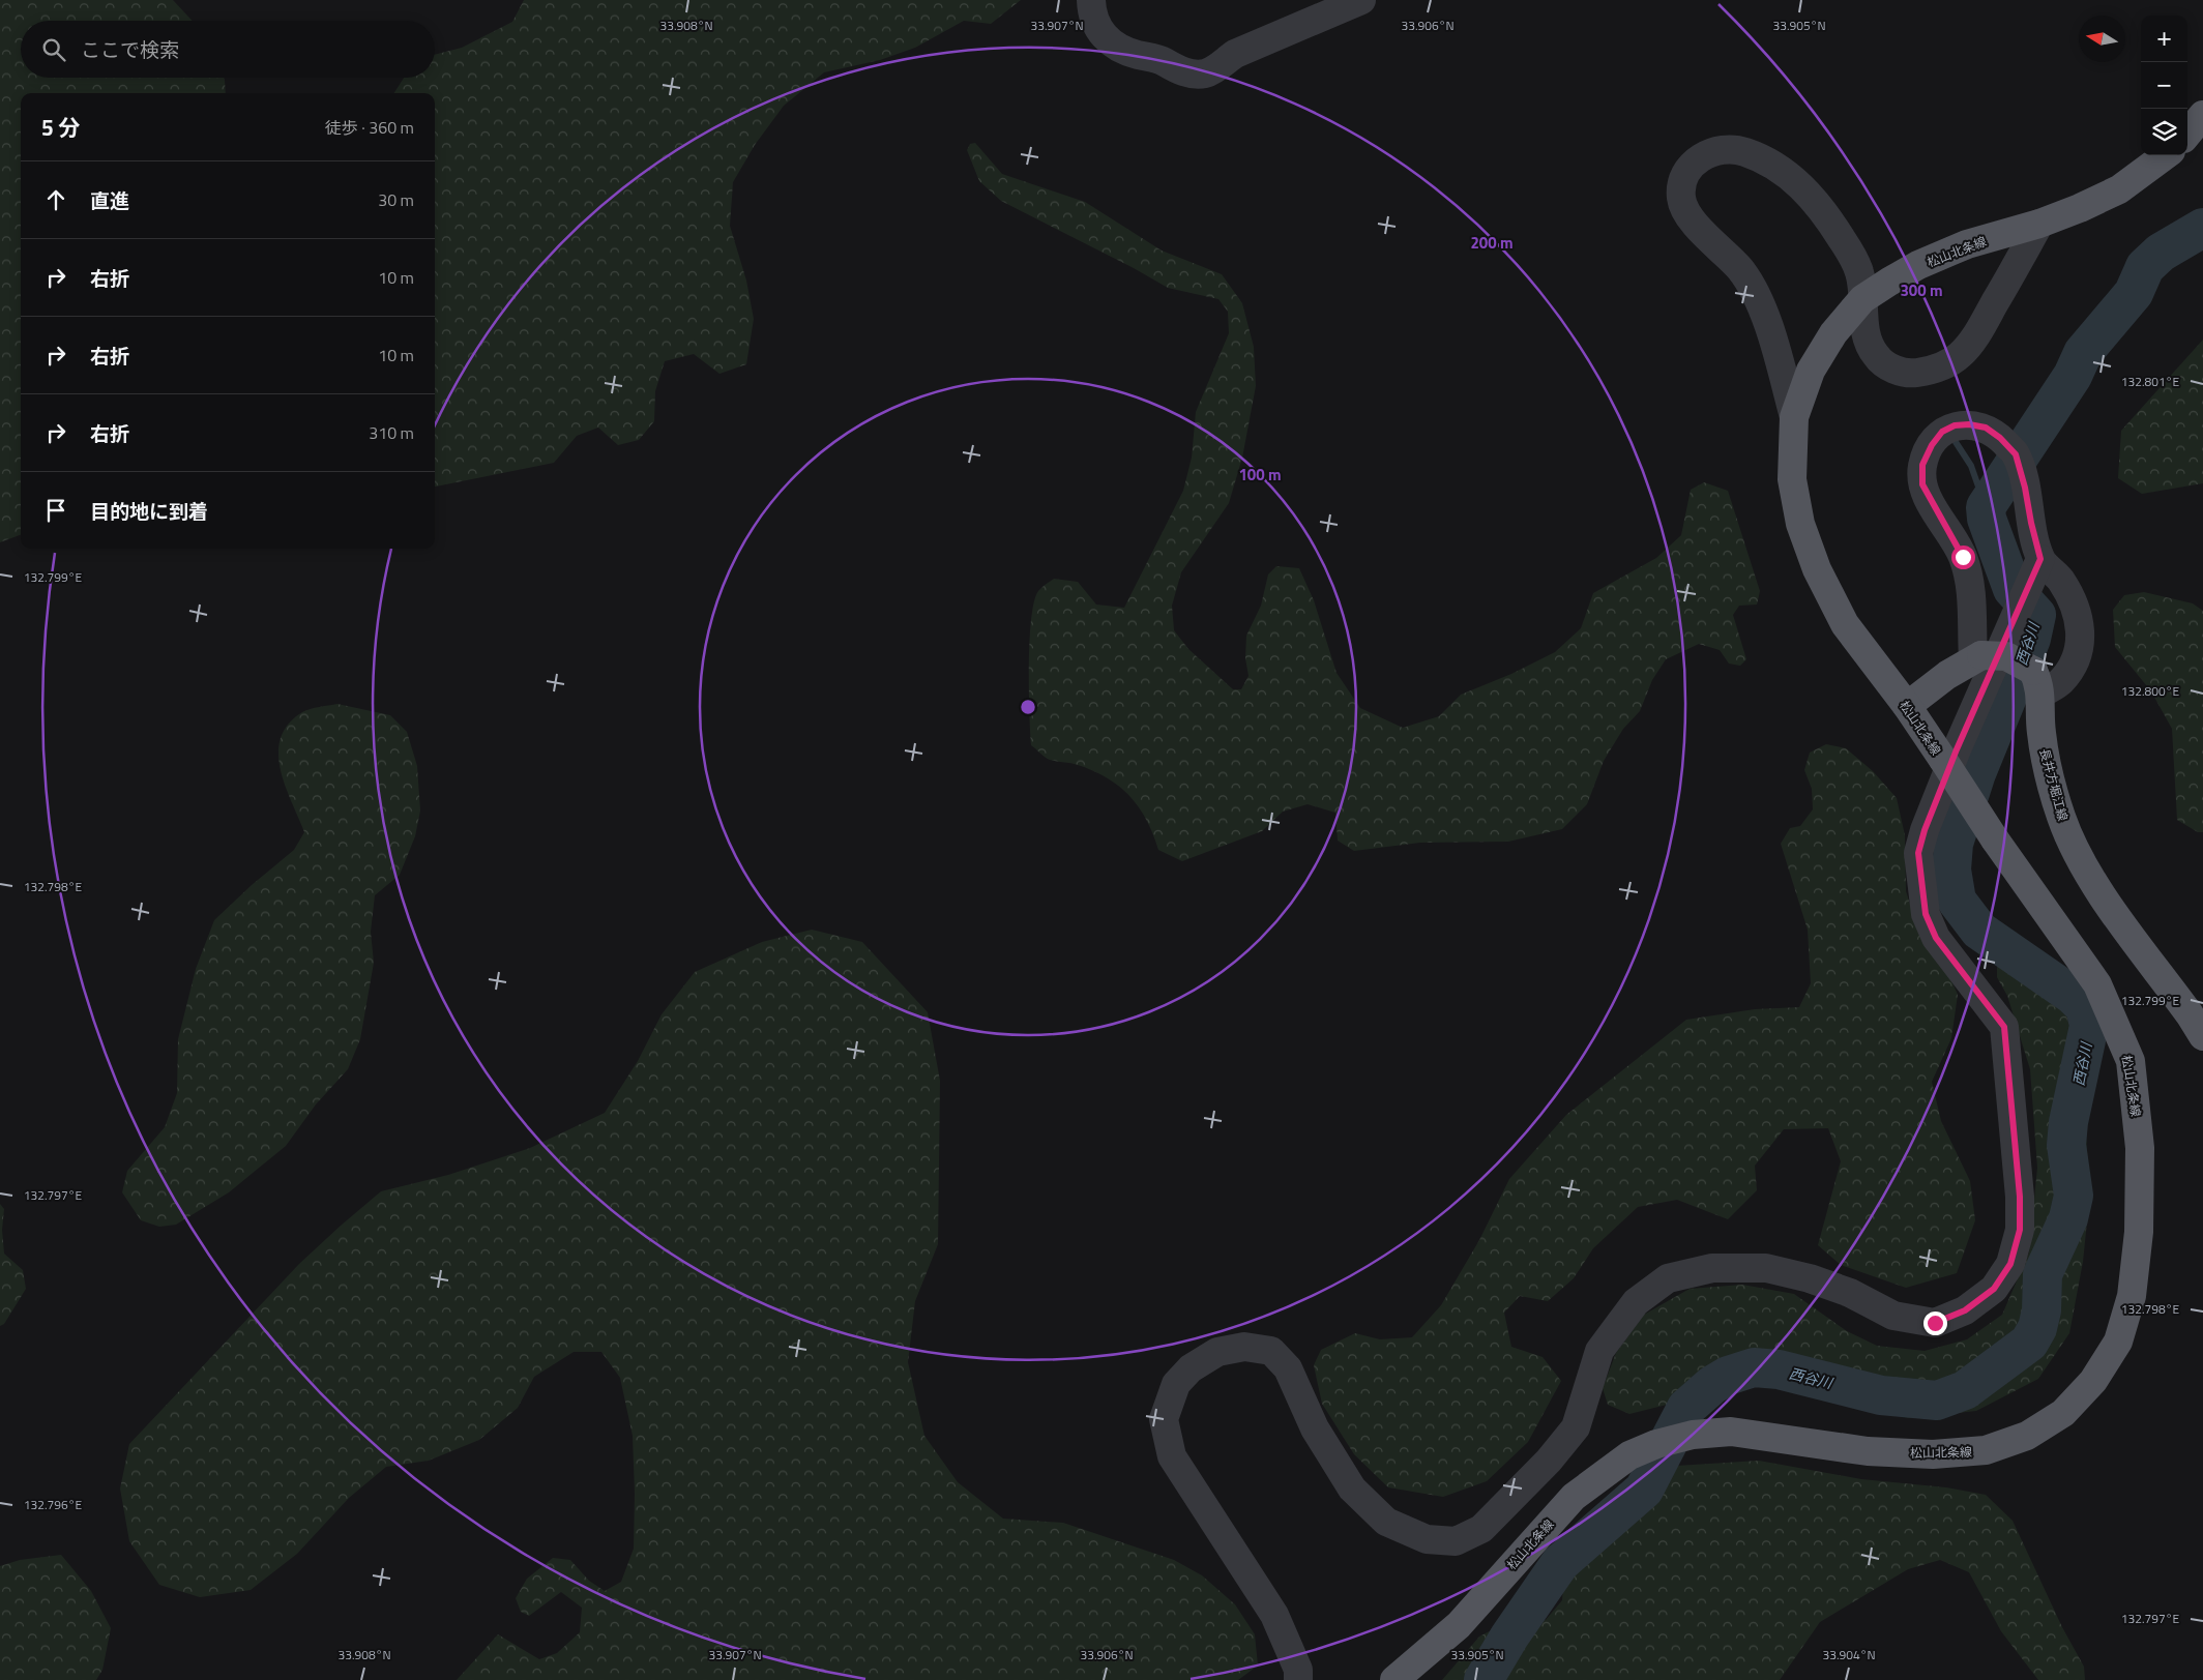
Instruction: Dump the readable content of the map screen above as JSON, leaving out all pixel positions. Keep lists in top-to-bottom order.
{
  "streets": {
    "main road": ["松山北条線", "長井方堀江線"]
  },
  "water": ["西谷川"],
  "north": "left",
  "page": {
    "map_buttons": ["+", "−"],
    "search": "ここで検索",
    "heading": ["5 分", "徒歩 · 360 m"],
    "list": [
      ["直進", "30 m"],
      ["右折", "10 m"],
      ["右折", "10 m"],
      ["右折", "310 m"],
      "目的地に到着"
    ]
  },
  "coordinates": [
    "33.908°N",
    "33.907°N",
    "33.906°N",
    "33.905°N",
    "132.801°E",
    "132.799°E",
    "132.800°E",
    "132.798°E",
    "132.797°E",
    "132.796°E",
    "33.904°N"
  ],
  "rings": ["200 m", "300 m", "100 m"]
}
